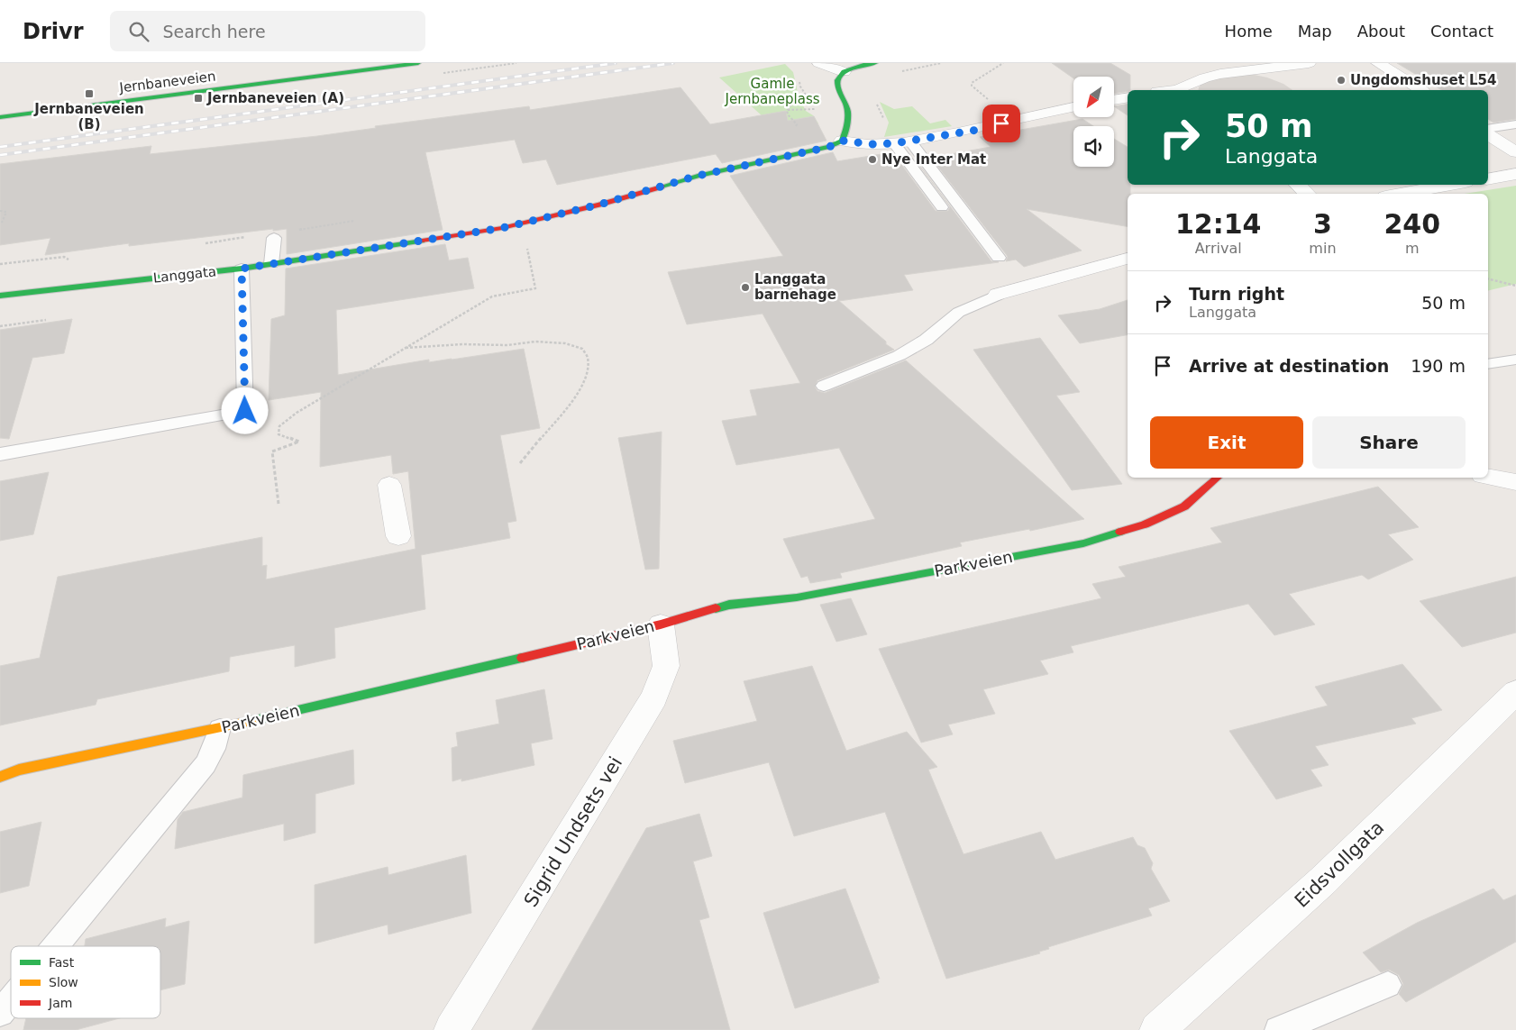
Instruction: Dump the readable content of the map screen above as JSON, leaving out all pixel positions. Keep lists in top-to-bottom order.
{
  "streets": {
    "street": [
      "Jernbaneveien",
      "Langgata",
      "Parkveien",
      "Sigrid Undsets vei",
      "Eidsvollgata"
    ]
  },
  "crossings": [
    ["Parkveien", "Sigrid Undsets vei"]
  ],
  "parks": ["Gamle Jernbaneplass"],
  "places": {
    "other": ["Ungdomshuset L54", "Nye Inter Mat", "Langgata barnehage"],
    "transit": ["Jernbaneveien (B)", "Jernbaneveien (A)"]
  },
  "legend": ["Fast", "Slow", "Jam"],
  "north": "bottom left",
  "page": {
    "header": "Drivr",
    "search": "Search here",
    "nav": [
      "Home",
      "Map",
      "About",
      "Contact"
    ],
    "turn": ["50 m", "Langgata"],
    "eta": [
      "12:14",
      "Arrival",
      "3",
      "min",
      "240",
      "m"
    ],
    "list": [
      {
        "name": "Turn right",
        "note": "Langgata",
        "value": "50 m"
      },
      {
        "name": "Arrive at destination",
        "value": "190 m"
      }
    ],
    "buttons": ["Exit", "Share"]
  }
}
